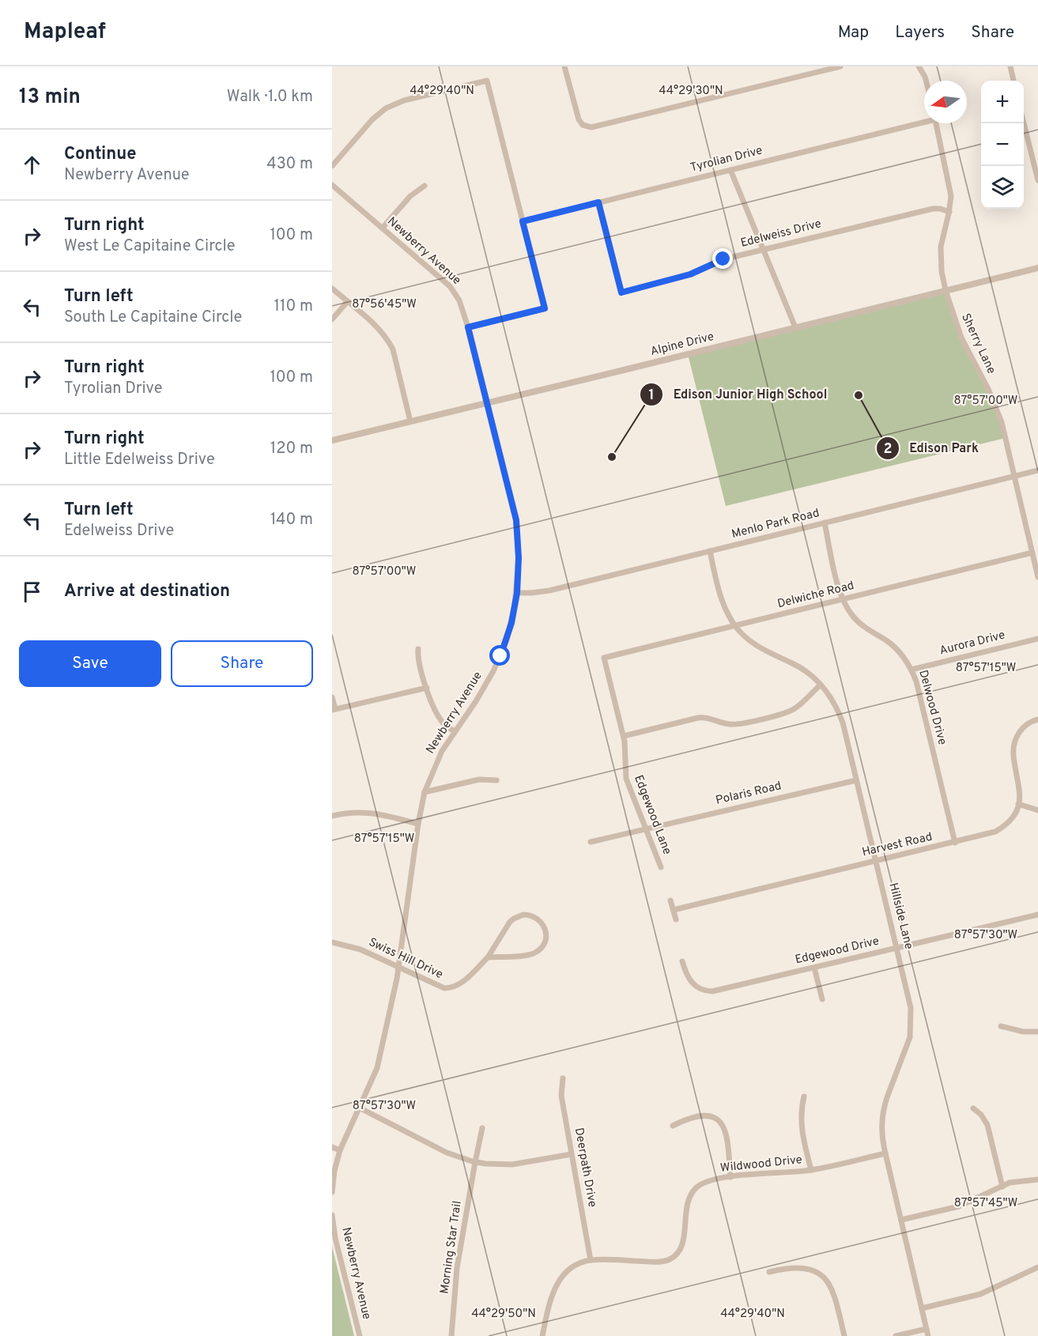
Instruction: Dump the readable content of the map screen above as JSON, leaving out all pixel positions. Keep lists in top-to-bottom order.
{
  "streets": {
    "street": [
      "Tyrolian Drive",
      "Edelweiss Drive",
      "Newberry Avenue",
      "Sherry Lane",
      "Alpine Drive",
      "Menlo Park Road",
      "Delwiche Road",
      "Aurora Drive",
      "Delwood Drive",
      "Polaris Road",
      "Edgewood Lane",
      "Harvest Road",
      "Hillside Lane",
      "Edgewood Drive",
      "Swiss Hill Drive",
      "Wildwood Drive",
      "Deerpath Drive",
      "Morning Star Trail"
    ]
  },
  "crossings": [
    ["Tyrolian Drive", "Edelweiss Drive"],
    ["Edelweiss Drive", "Sherry Lane"],
    ["Newberry Avenue", "Alpine Drive"],
    ["Newberry Avenue", "Menlo Park Road"],
    ["Newberry Avenue", "Swiss Hill Drive"],
    ["Sherry Lane", "Alpine Drive"],
    ["Sherry Lane", "Menlo Park Road"],
    ["Sherry Lane", "Delwiche Road"],
    ["Menlo Park Road", "Delwood Drive"],
    ["Menlo Park Road", "Hillside Lane"],
    ["Delwiche Road", "Delwood Drive"],
    ["Delwiche Road", "Edgewood Lane"],
    ["Delwiche Road", "Hillside Lane"],
    ["Aurora Drive", "Delwood Drive"],
    ["Delwood Drive", "Harvest Road"],
    ["Polaris Road", "Edgewood Lane"],
    ["Polaris Road", "Hillside Lane"],
    ["Harvest Road", "Hillside Lane"],
    ["Hillside Lane", "Edgewood Drive"],
    ["Hillside Lane", "Wildwood Drive"],
    ["Wildwood Drive", "Deerpath Drive"]
  ],
  "places": ["Edison Park", "Edison Junior High School"],
  "north": "left",
  "page": {
    "header": "Mapleaf",
    "nav": ["Map", "Layers", "Share"],
    "heading": ["13 min", "Walk · 1.0 km"],
    "map_buttons": ["+", "−"],
    "list": [
      ["Continue", "Newberry Avenue", "430 m"],
      ["Turn right", "West Le Capitaine Circle", "100 m"],
      ["Turn left", "South Le Capitaine Circle", "110 m"],
      ["Turn right", "Tyrolian Drive", "100 m"],
      ["Turn right", "Little Edelweiss Drive", "120 m"],
      ["Turn left", "Edelweiss Drive", "140 m"],
      "Arrive at destination"
    ],
    "buttons": ["Save", "Share"]
  },
  "coordinates": [
    "44°29'40\"N",
    "44°29'30\"N",
    "87°56'45\"W",
    "87°57'00\"W",
    "87°57'15\"W",
    "87°57'30\"W",
    "87°57'45\"W",
    "44°29'50\"N"
  ]
}
